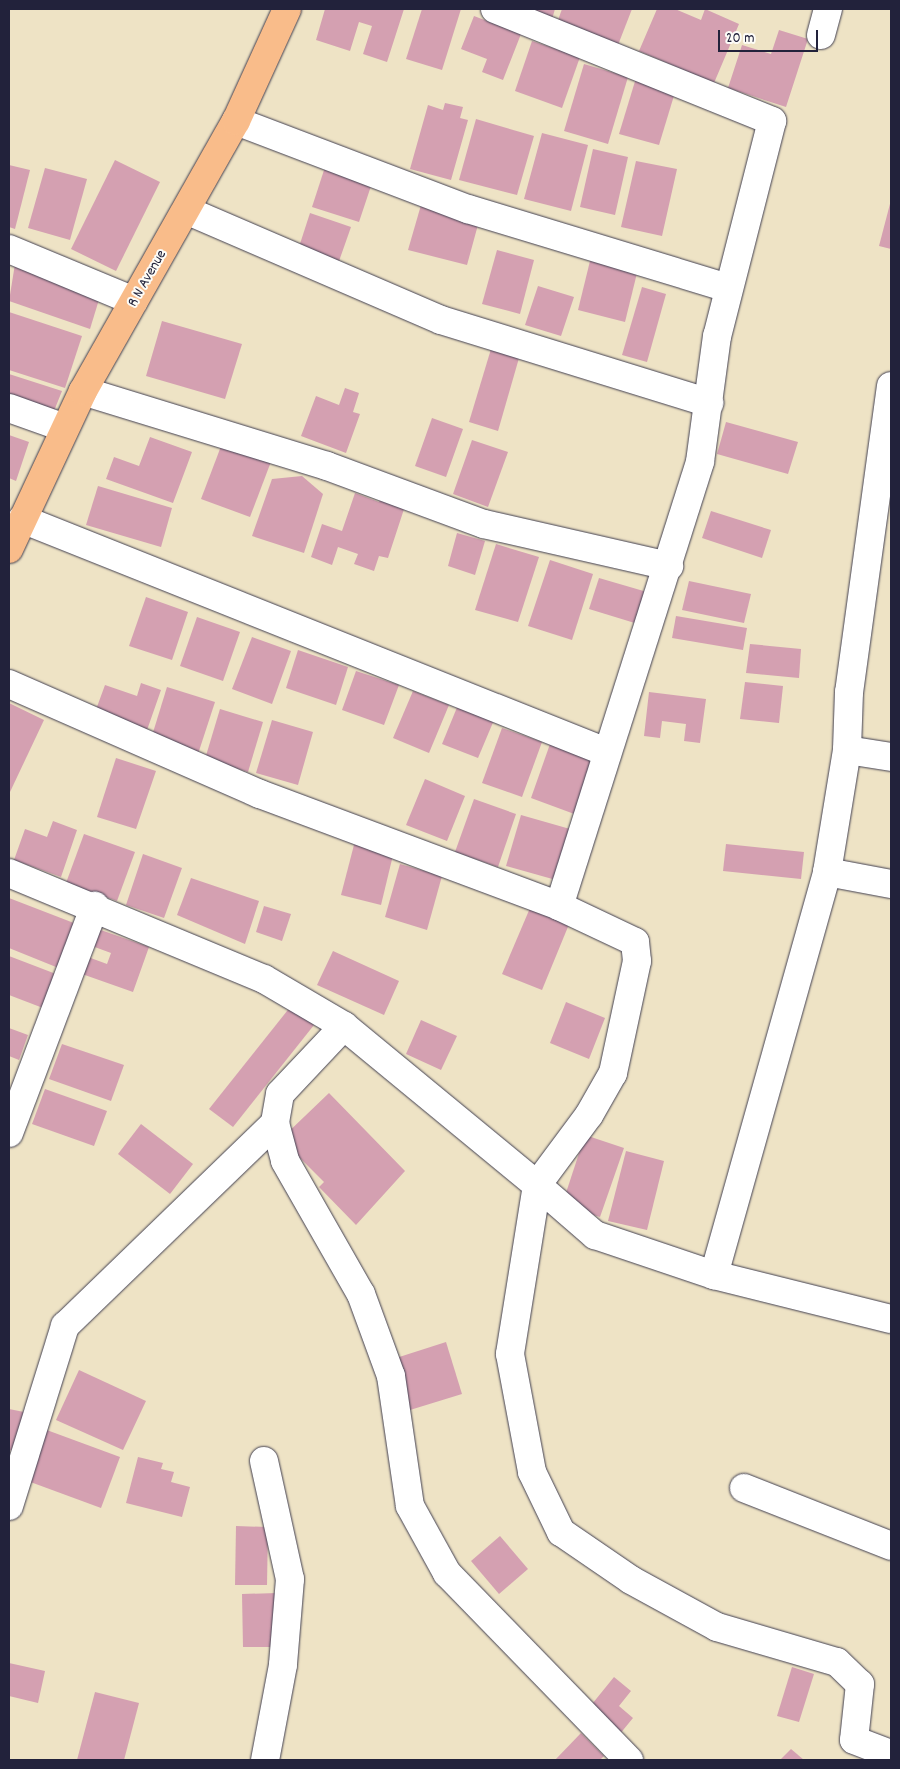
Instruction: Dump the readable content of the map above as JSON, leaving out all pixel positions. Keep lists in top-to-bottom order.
{
  "streets": {
    "main road": ["R N Avenue"]
  },
  "scale_bar": "20 m"
}
